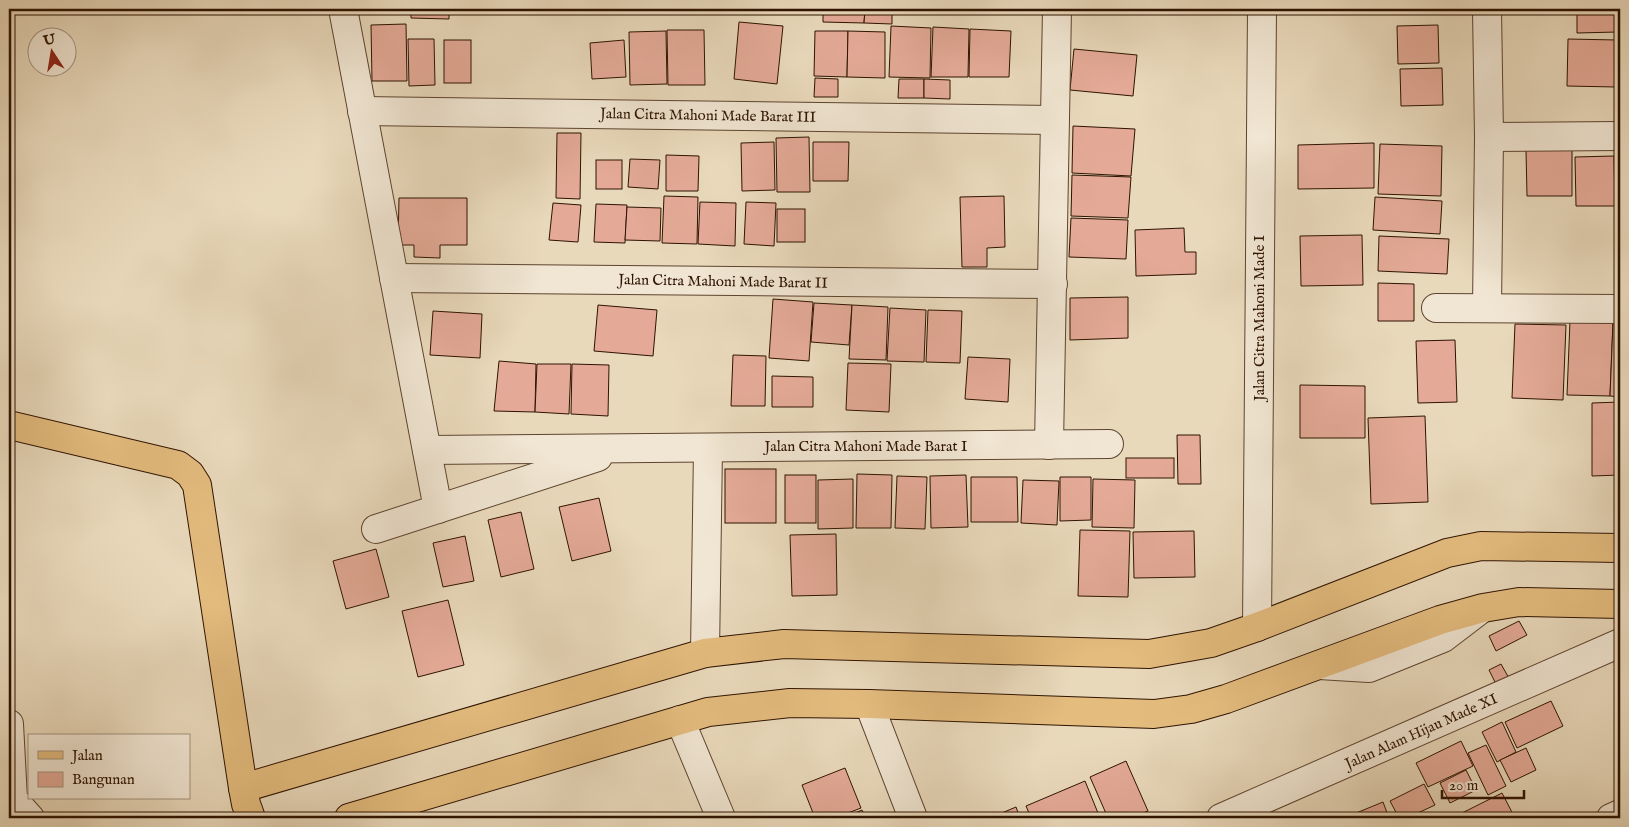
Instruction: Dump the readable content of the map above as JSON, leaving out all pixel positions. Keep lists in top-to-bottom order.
{
  "streets": {
    "street": [
      "Jalan Citra Mahoni Made Barat III",
      "Jalan Citra Mahoni Made Barat II",
      "Jalan Citra Mahoni Made I",
      "Jalan Citra Mahoni Made Barat I",
      "Jalan Alam Hijau Made XI"
    ]
  },
  "legend": ["Jalan", "Bangunan"],
  "scale_bar": "20 m",
  "north": "top"
}
